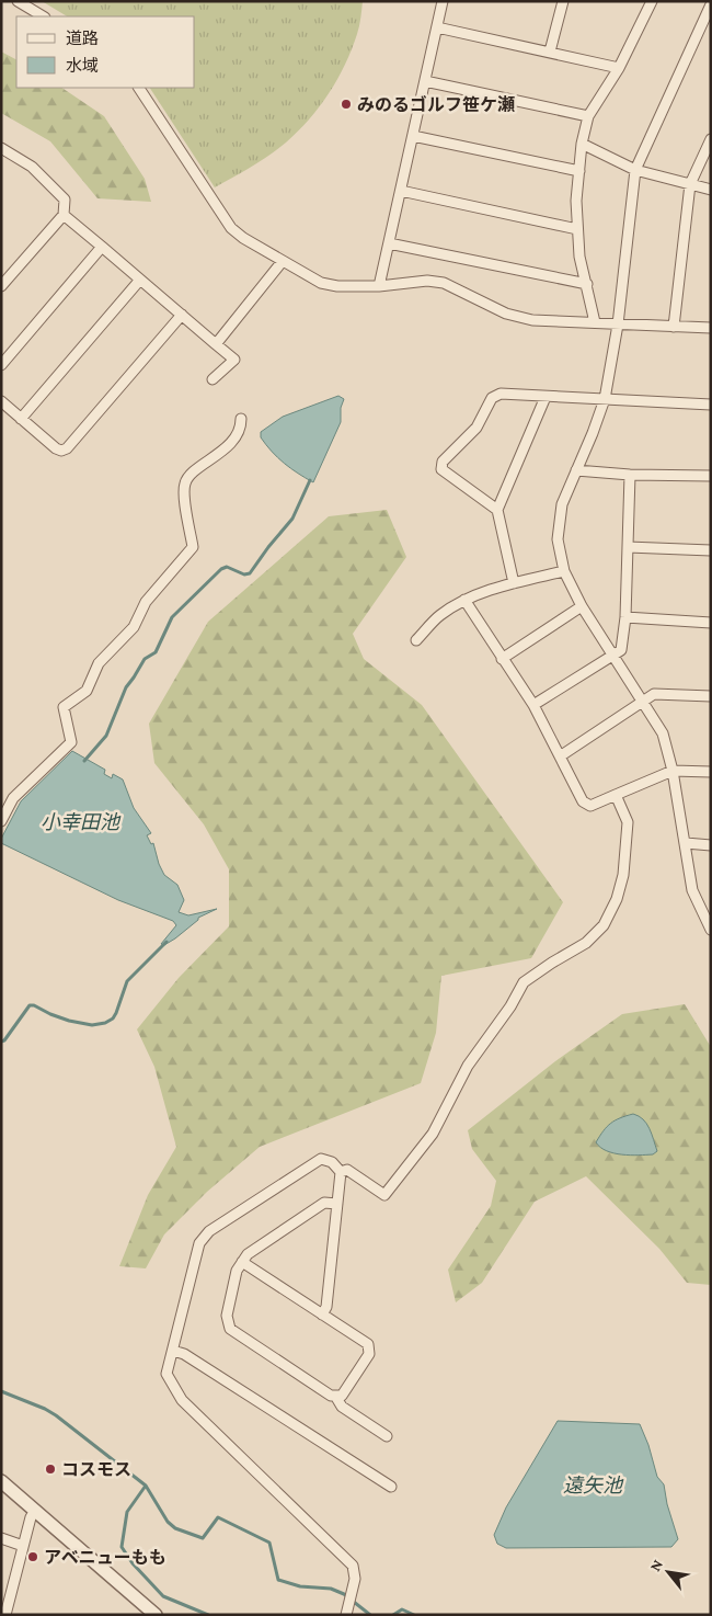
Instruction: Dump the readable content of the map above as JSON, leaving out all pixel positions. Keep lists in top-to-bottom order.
{
  "water": ["小幸田池", "遠矢池"],
  "places": ["みのるゴルフ笹ケ瀬", "コスモス", "アベニューもも"],
  "legend": ["道路", "水域"],
  "north": "top left"
}
